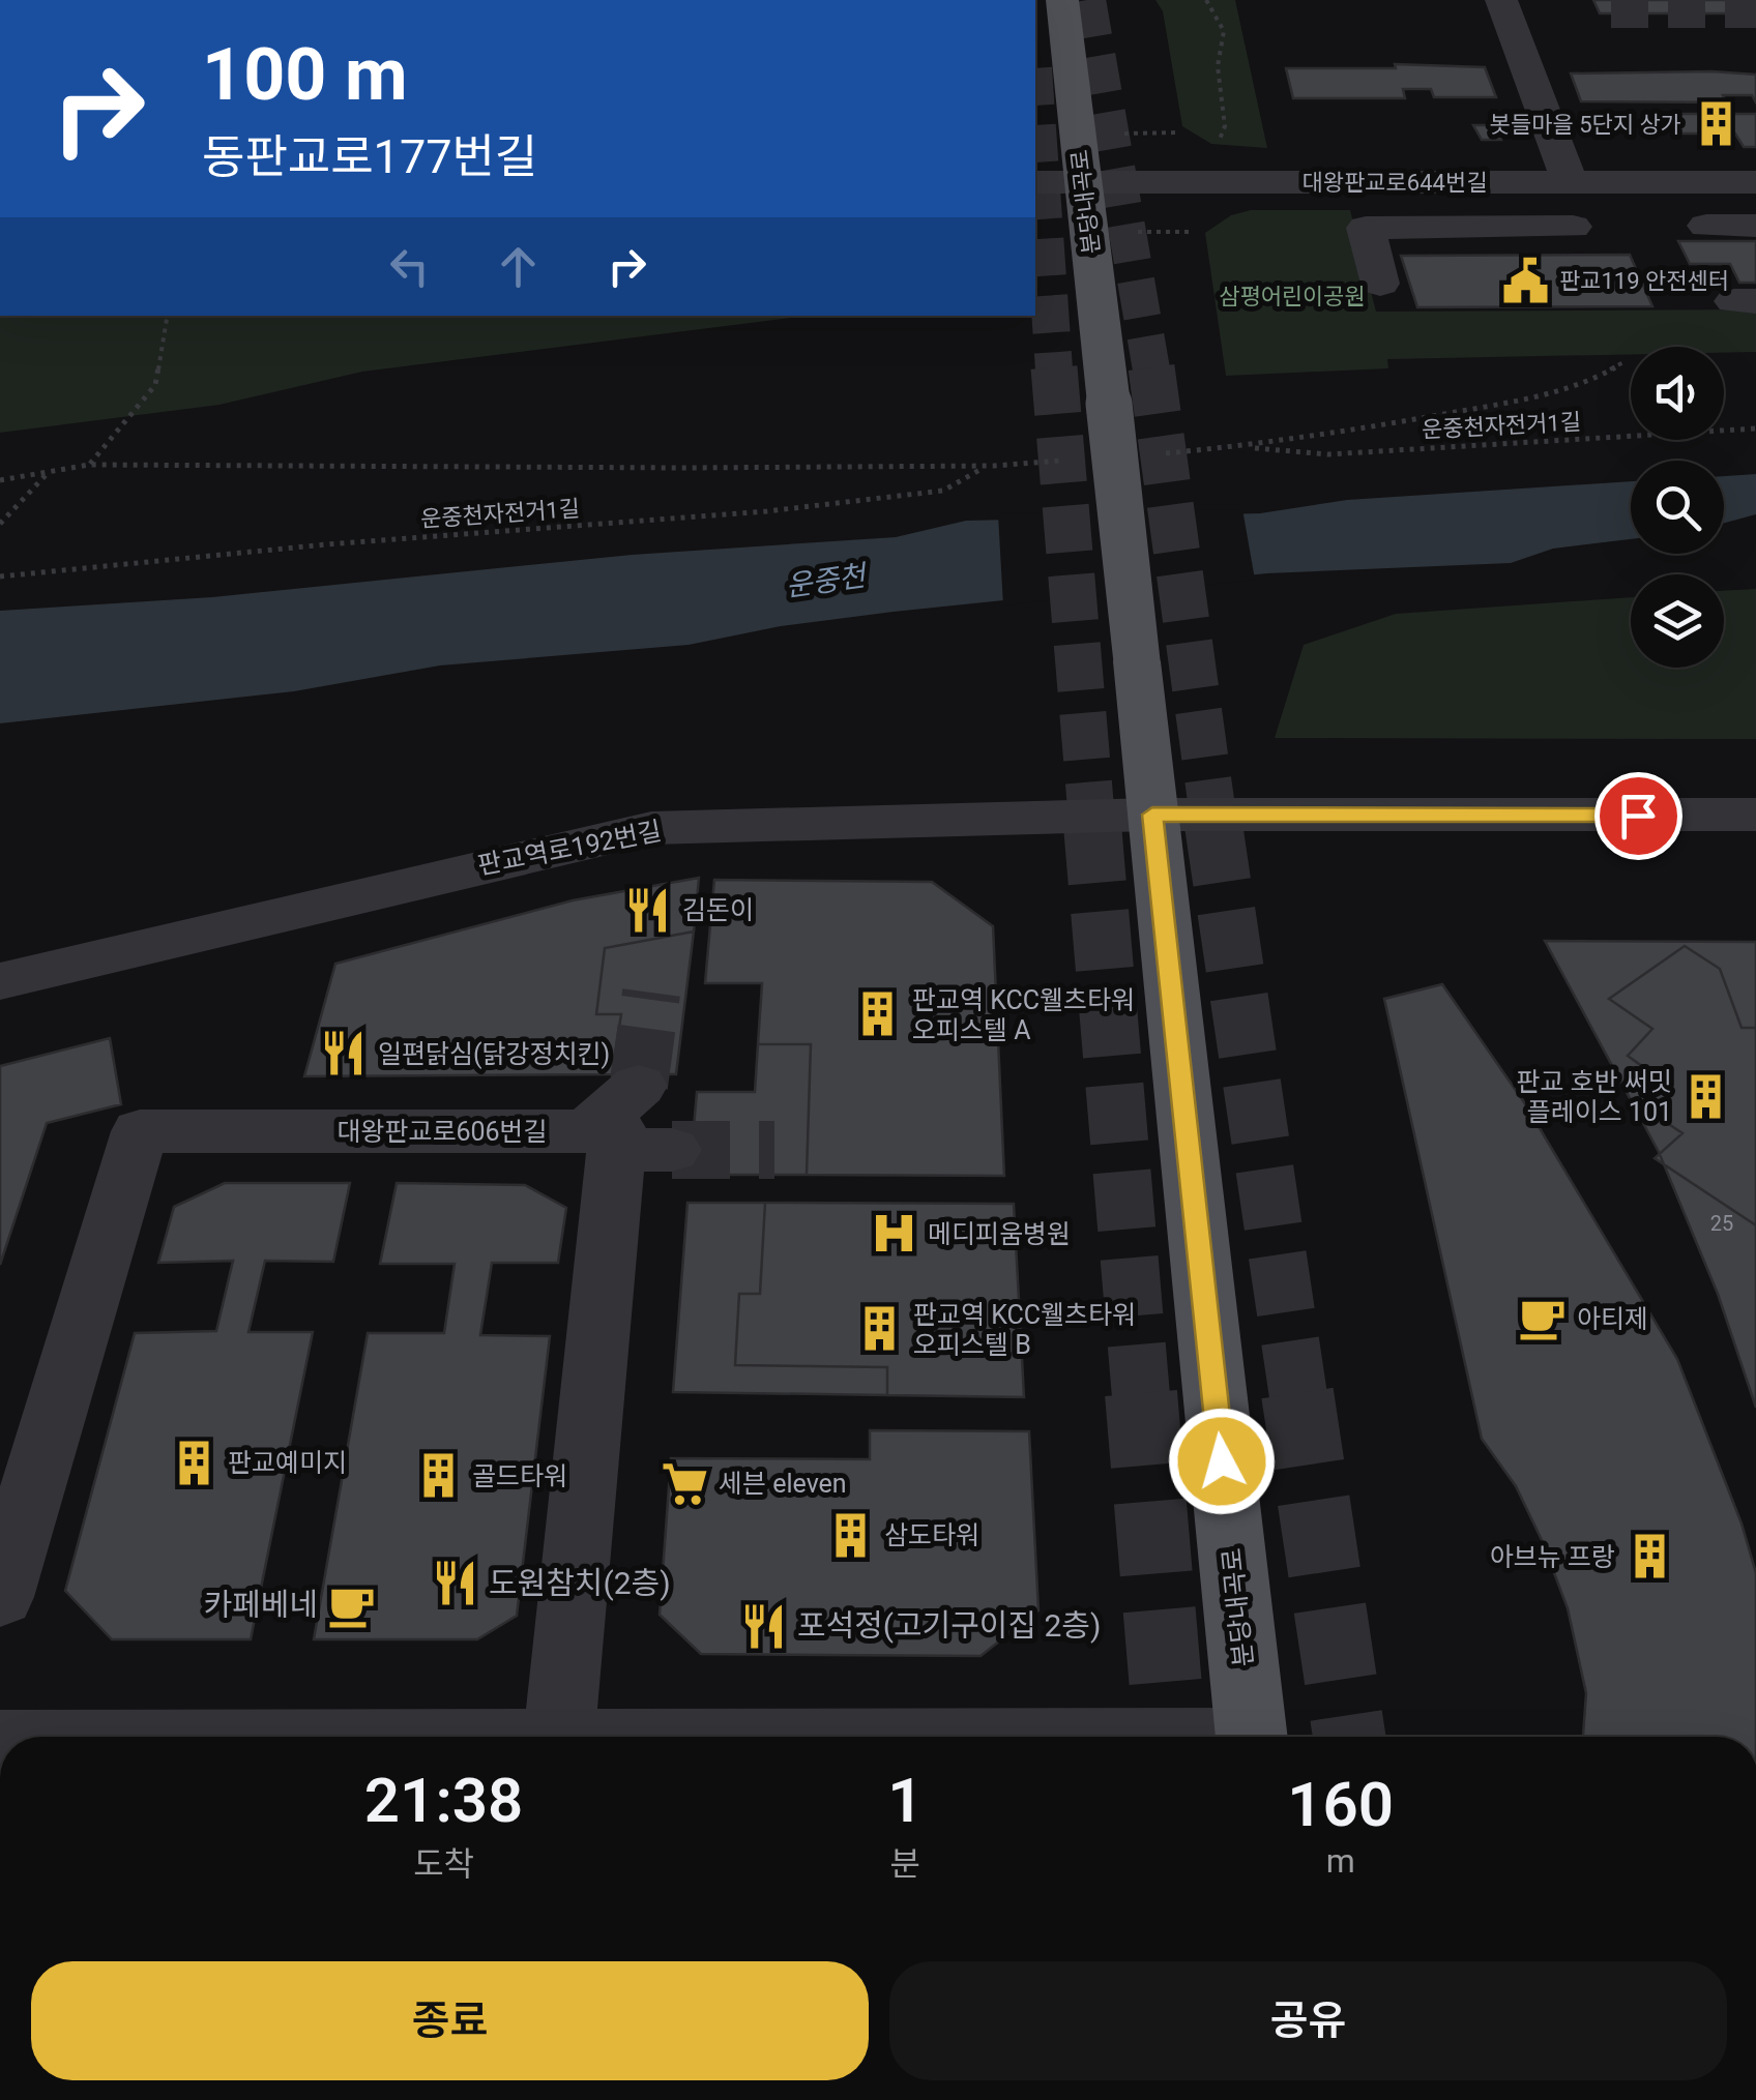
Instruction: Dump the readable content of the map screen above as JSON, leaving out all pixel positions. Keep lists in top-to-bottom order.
{
  "streets": {
    "main road": ["분당내곡로"],
    "street": ["대왕판교로644번길", "판교역로192번길", "대왕판교로606번길"],
    "path": ["운중천자전거1길"]
  },
  "crossings": [
    ["대왕판교로644번길", "분당내곡로"],
    ["분당내곡로", "판교역로192번길"]
  ],
  "water": ["운중천"],
  "parks": ["삼평어린이공원"],
  "places": {
    "building": [
      "봇들마을 5단지 상가",
      "판교역 KCC웰츠타워 오피스텔 A",
      "판교 호반 써밋 플레이스 101",
      "판교역 KCC웰츠타워 오피스텔 B",
      "판교예미지",
      "골드타워",
      "삼도타워",
      "아브뉴 프랑"
    ],
    "public building": ["판교119 안전센터"],
    "restaurant": [
      "김돈이",
      "일편닭심(닭강정치킨)",
      "도원참치(2층)",
      "포석정(고기구이집 2층)"
    ],
    "hospital": ["메디피움병원"],
    "cafe": ["아티제", "카페베네"],
    "supermarket": ["세븐 eleven"]
  },
  "house_numbers": ["25"],
  "page": {
    "turn": ["100 m", "동판교로177번길"],
    "eta": [
      "21:38",
      "도착",
      "1",
      "분",
      "160",
      "m"
    ],
    "buttons": ["종료", "공유"]
  }
}
